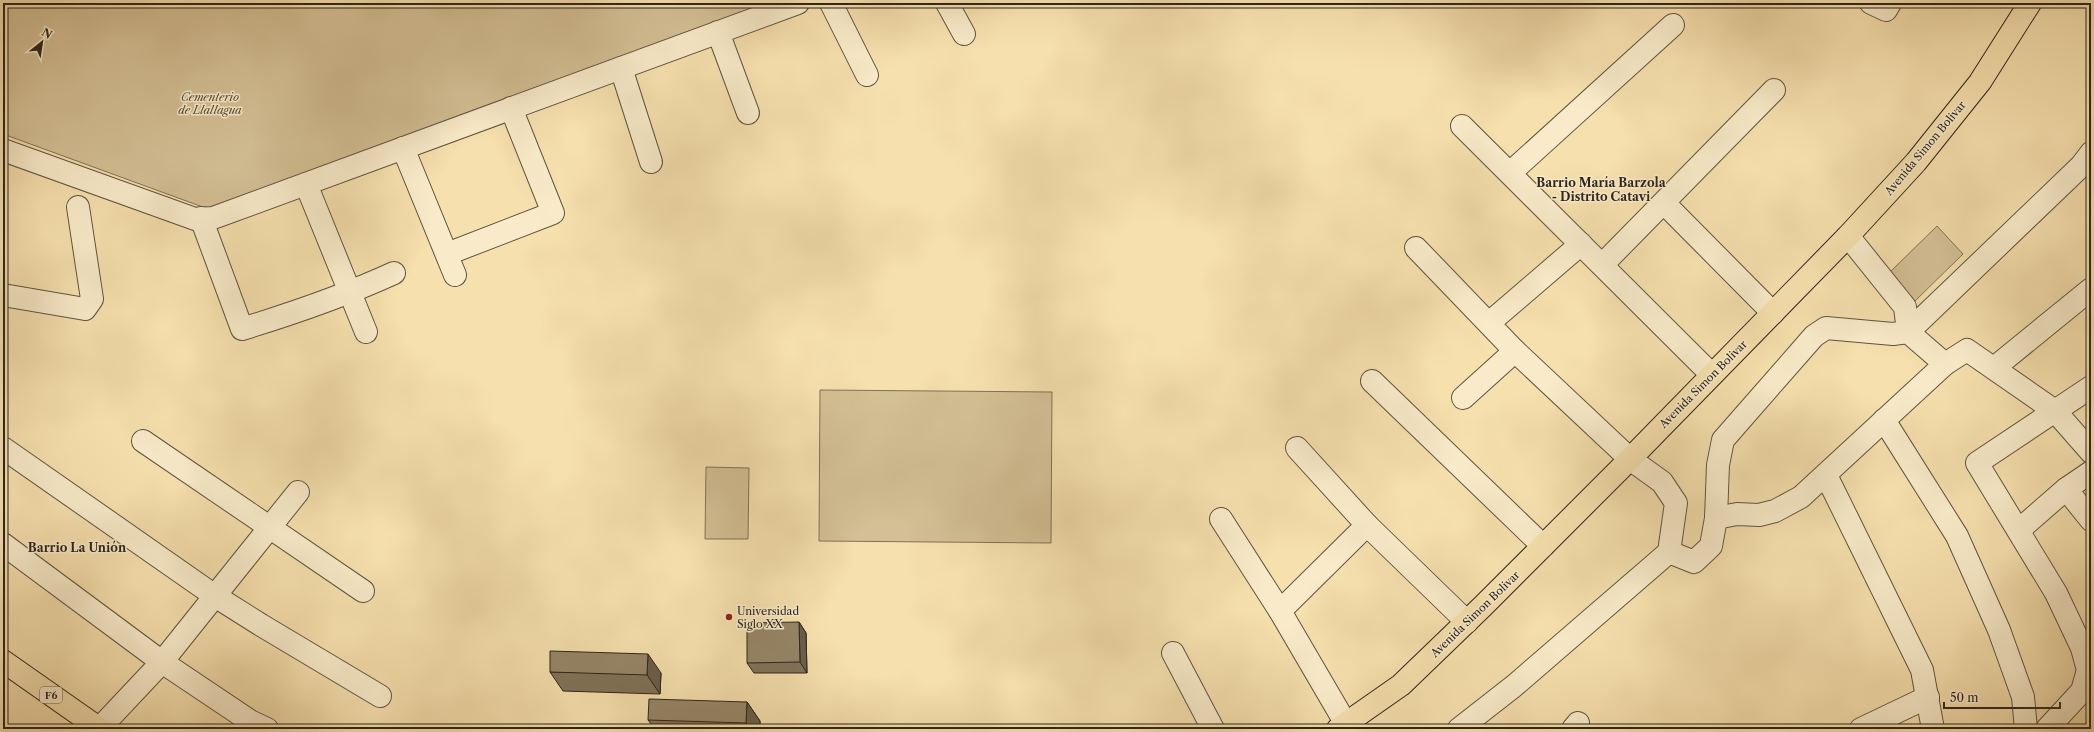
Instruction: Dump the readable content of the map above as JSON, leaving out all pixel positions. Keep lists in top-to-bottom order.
{
  "streets": {
    "main road": ["Avenida Simon Bolivar", "F6"]
  },
  "districts": ["Barrio María Barzola - Distrito Catavi", "Barrio La Unión"],
  "parks": ["Cementerio de Llallagua"],
  "places": ["Universidad Siglo XX"],
  "scale_bar": "50 m",
  "north": "top right"
}
